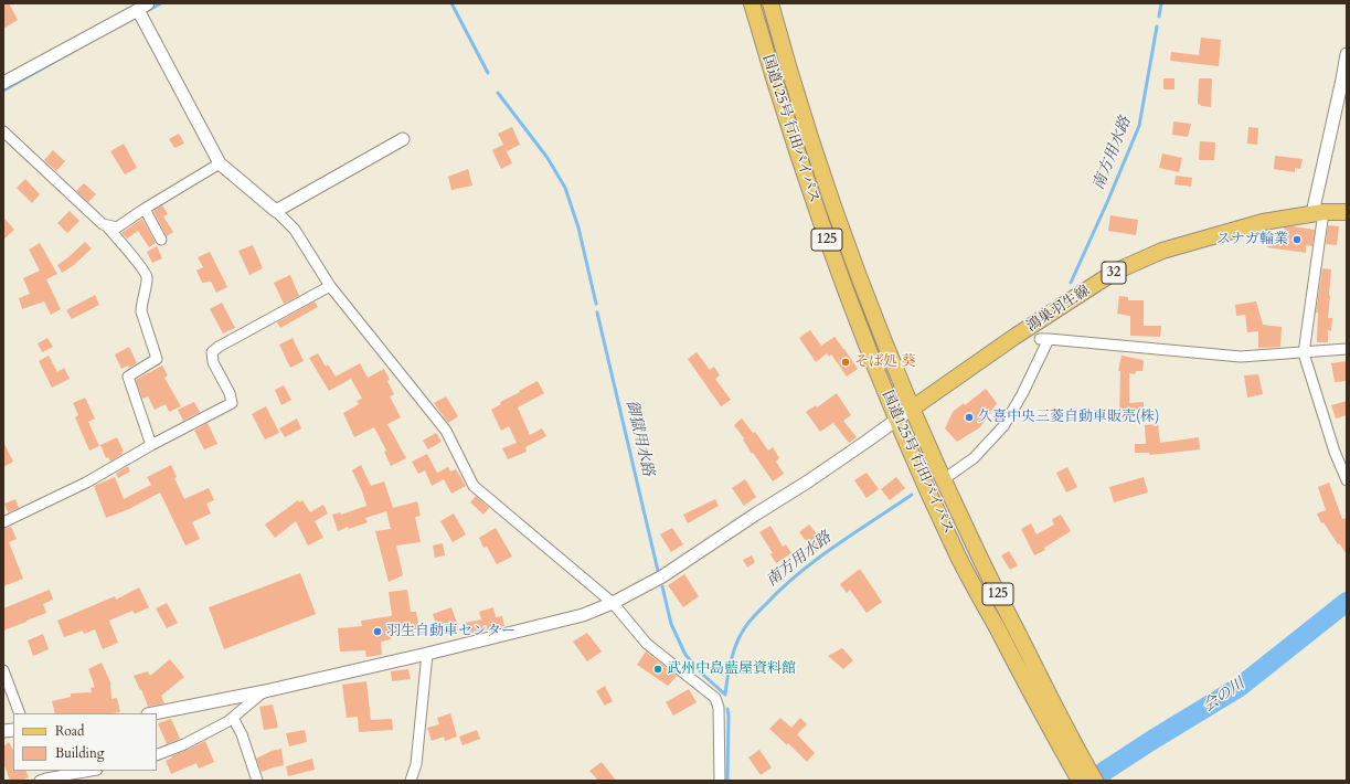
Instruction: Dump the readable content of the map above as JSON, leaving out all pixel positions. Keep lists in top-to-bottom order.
{
  "streets": {
    "main road": [
      "国道125号 行田バイパス",
      "125",
      "32",
      "鴻巣羽生線"
    ]
  },
  "crossings": [
    ["国道125号 行田バイパス", "鴻巣羽生線"]
  ],
  "water": ["南方用水路", "御獄用水路", "会の川"],
  "places": [
    "スナガ輪業",
    "そば処 葵",
    "久喜中央三菱自動車販売(株)",
    "羽生自動車センター",
    "武州中島藍屋資料館"
  ],
  "legend": ["Road", "Building"]
}
